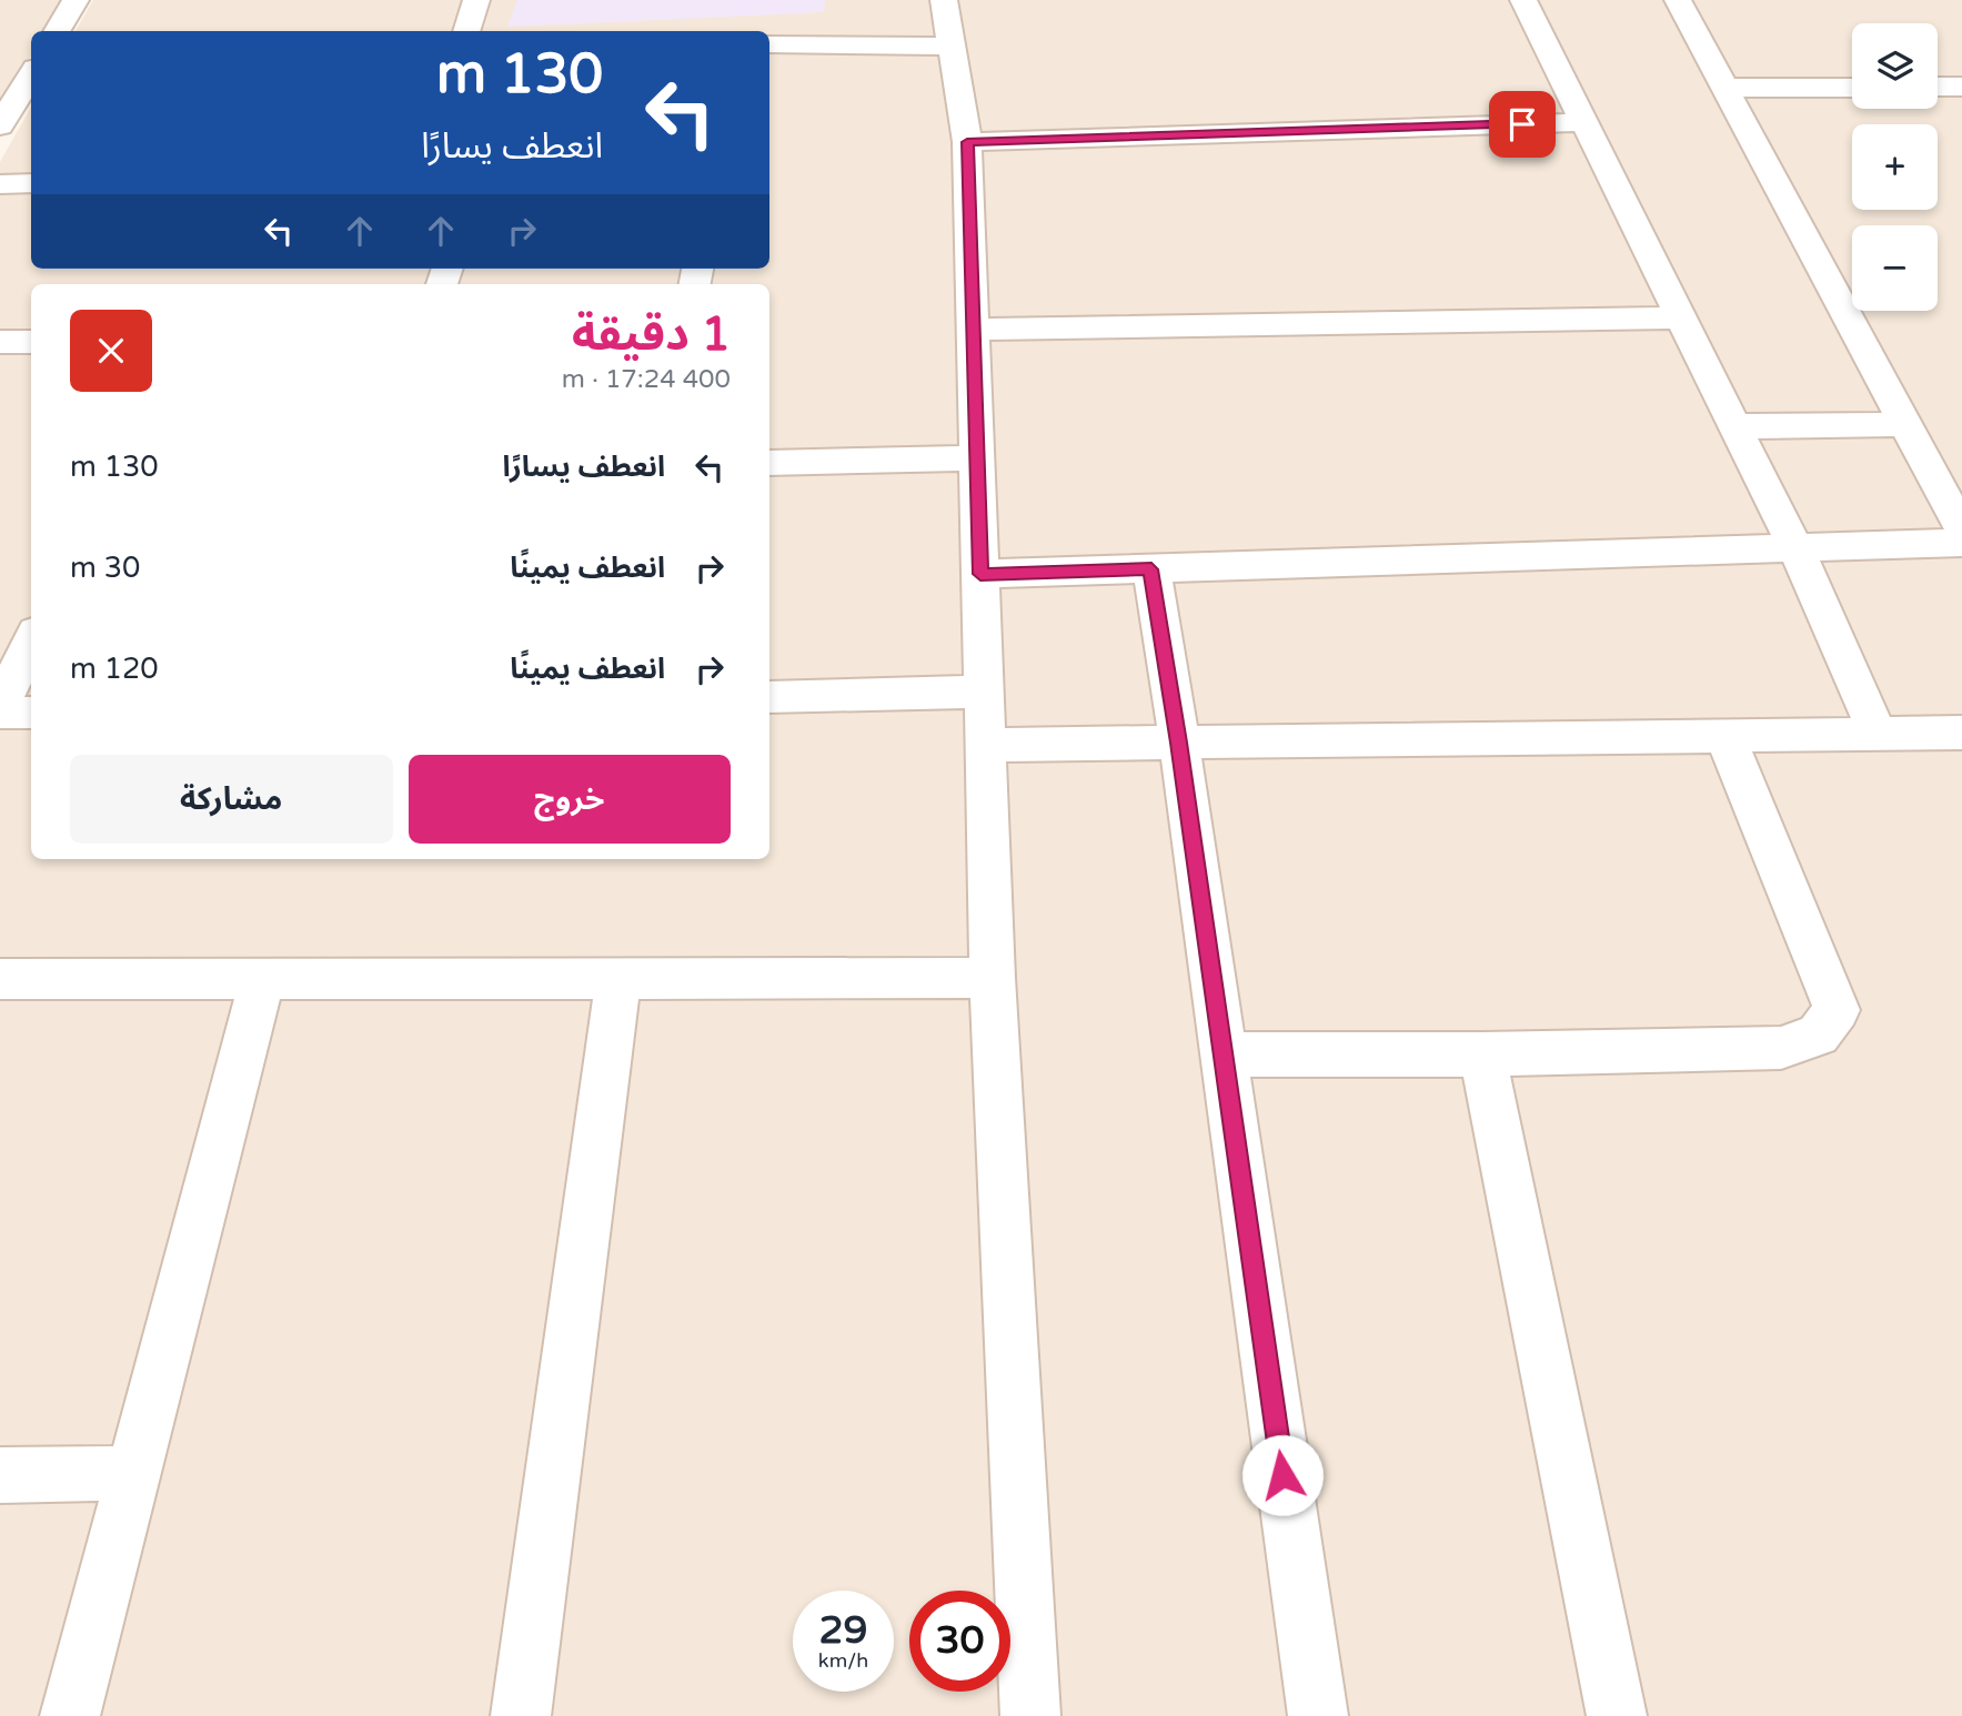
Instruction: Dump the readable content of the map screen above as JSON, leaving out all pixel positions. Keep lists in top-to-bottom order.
{
  "page": {
    "map_buttons": ["+", "−"],
    "turn": ["130 m", "انعطف يسارًا"],
    "heading": ["1 دقيقة", "400 m · 17:24"],
    "list": [
      {
        "name": "انعطف يسارًا",
        "value": "130 m"
      },
      {
        "name": "انعطف يمينًا",
        "value": "30 m"
      },
      {
        "name": "انعطف يمينًا",
        "value": "120 m"
      }
    ],
    "buttons": ["خروج", "مشاركة"],
    "speed": "29 km/h",
    "limit": "30"
  }
}
